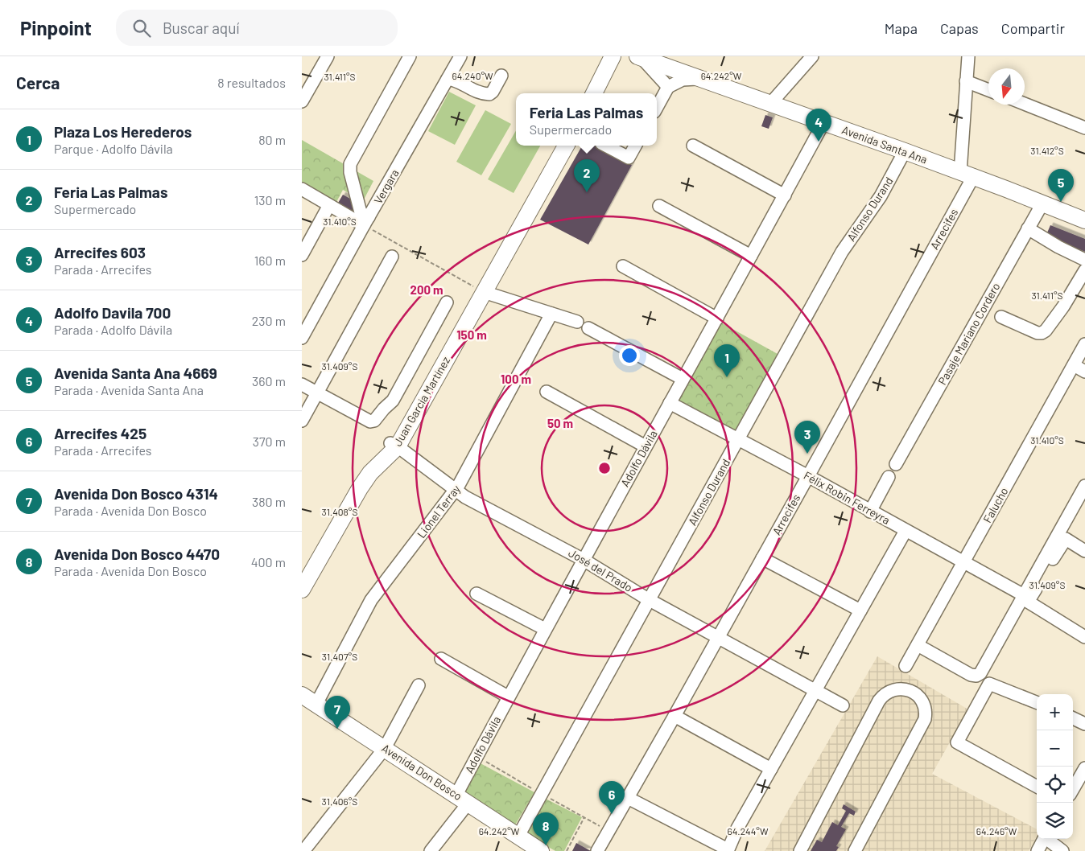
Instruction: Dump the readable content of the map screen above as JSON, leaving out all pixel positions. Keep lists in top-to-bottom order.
{
  "streets": {
    "main road": ["Avenida Santa Ana", "Juan García Martínez", "Avenida Don Bosco"],
    "street": [
      "Vergara",
      "Alfonso Durand",
      "Arrecifes",
      "Pasaje Mariano Cordero",
      "Adolfo Dávila",
      "Félix Robin Ferreyra",
      "Falucho",
      "Lionel Terray",
      "José del Prado"
    ]
  },
  "crossings": [
    ["Avenida Santa Ana", "Alfonso Durand"],
    ["Avenida Santa Ana", "Arrecifes"],
    ["Avenida Santa Ana", "Pasaje Mariano Cordero"],
    ["Avenida Santa Ana", "Adolfo Dávila"],
    ["Alfonso Durand", "Félix Robin Ferreyra"],
    ["Alfonso Durand", "José del Prado"],
    ["Alfonso Durand", "Avenida Don Bosco"],
    ["Arrecifes", "Félix Robin Ferreyra"],
    ["Arrecifes", "José del Prado"],
    ["Juan García Martínez", "José del Prado"],
    ["Adolfo Dávila", "Félix Robin Ferreyra"],
    ["Adolfo Dávila", "José del Prado"],
    ["Adolfo Dávila", "Avenida Don Bosco"],
    ["Félix Robin Ferreyra", "Falucho"],
    ["Lionel Terray", "José del Prado"],
    ["Lionel Terray", "Avenida Don Bosco"]
  ],
  "north": "bottom",
  "page": {
    "header": "Pinpoint",
    "search": "Buscar aquí",
    "nav": ["Mapa", "Capas", "Compartir"],
    "heading": ["Cerca", "8 resultados"],
    "popup": ["Feria Las Palmas", "Supermercado"],
    "list": [
      {
        "mark": "1",
        "name": "Plaza Los Herederos",
        "note": "Parque · Adolfo Dávila",
        "value": "80 m"
      },
      {
        "mark": "2",
        "name": "Feria Las Palmas",
        "note": "Supermercado",
        "value": "130 m"
      },
      {
        "mark": "3",
        "name": "Arrecifes 603",
        "note": "Parada · Arrecifes",
        "value": "160 m"
      },
      {
        "mark": "4",
        "name": "Adolfo Davila 700",
        "note": "Parada · Adolfo Dávila",
        "value": "230 m"
      },
      {
        "mark": "5",
        "name": "Avenida Santa Ana 4669",
        "note": "Parada · Avenida Santa Ana",
        "value": "360 m"
      },
      {
        "mark": "6",
        "name": "Arrecifes 425",
        "note": "Parada · Arrecifes",
        "value": "370 m"
      },
      {
        "mark": "7",
        "name": "Avenida Don Bosco 4314",
        "note": "Parada · Avenida Don Bosco",
        "value": "380 m"
      },
      {
        "mark": "8",
        "name": "Avenida Don Bosco 4470",
        "note": "Parada · Avenida Don Bosco",
        "value": "400 m"
      }
    ],
    "pins": [
      "4",
      "2",
      "5",
      "1",
      "3",
      "7",
      "6",
      "8"
    ],
    "map_buttons": ["+", "−"]
  },
  "coordinates": [
    "64.240°W",
    "64.242°W",
    "31.411°S",
    "31.412°S",
    "31.410°S",
    "31.409°S",
    "31.408°S",
    "31.407°S",
    "31.406°S",
    "64.244°W",
    "64.246°W"
  ],
  "rings": [
    "200 m",
    "150 m",
    "100 m",
    "50 m"
  ]
}
